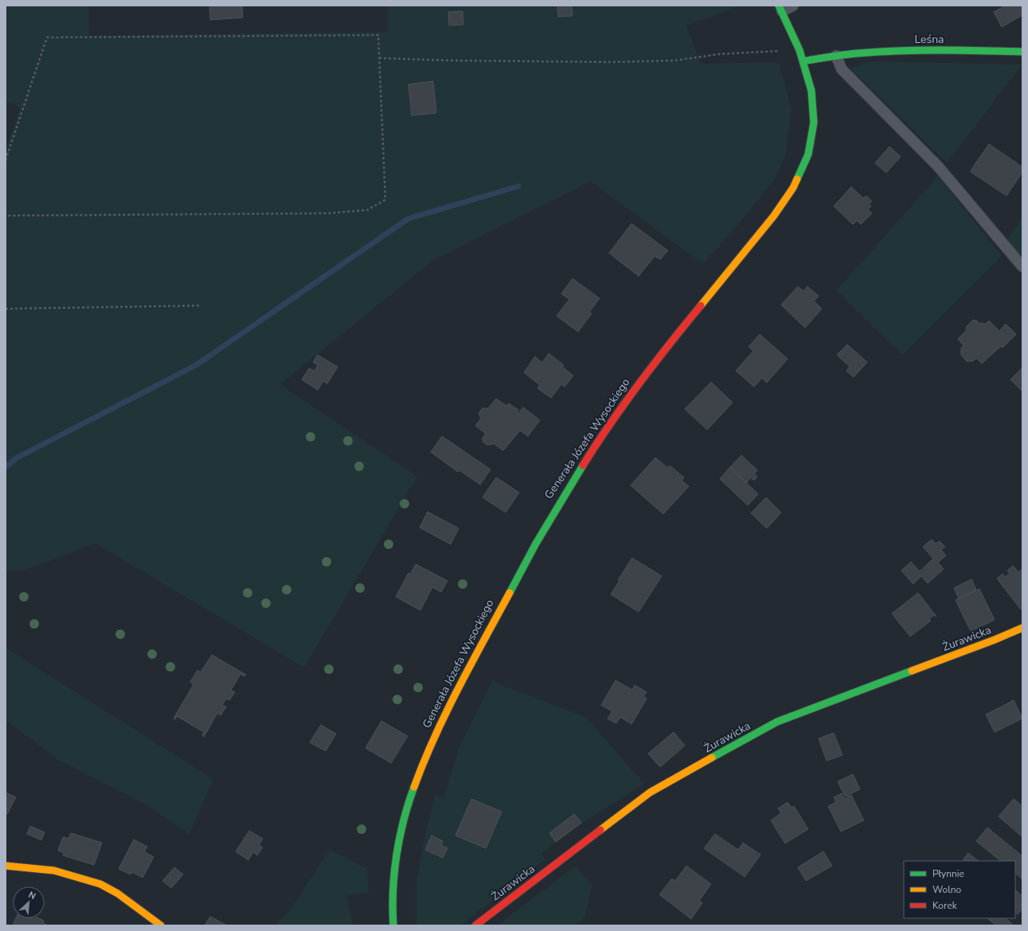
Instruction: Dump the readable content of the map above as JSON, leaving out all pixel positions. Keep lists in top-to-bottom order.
{
  "streets": {
    "street": ["Leśna", "Generała Józefa Wysockiego", "Żurawicka"]
  },
  "crossings": [
    ["Leśna", "Generała Józefa Wysockiego"]
  ],
  "legend": ["Płynnie", "Wolno", "Korek"],
  "north": "top right"
}
